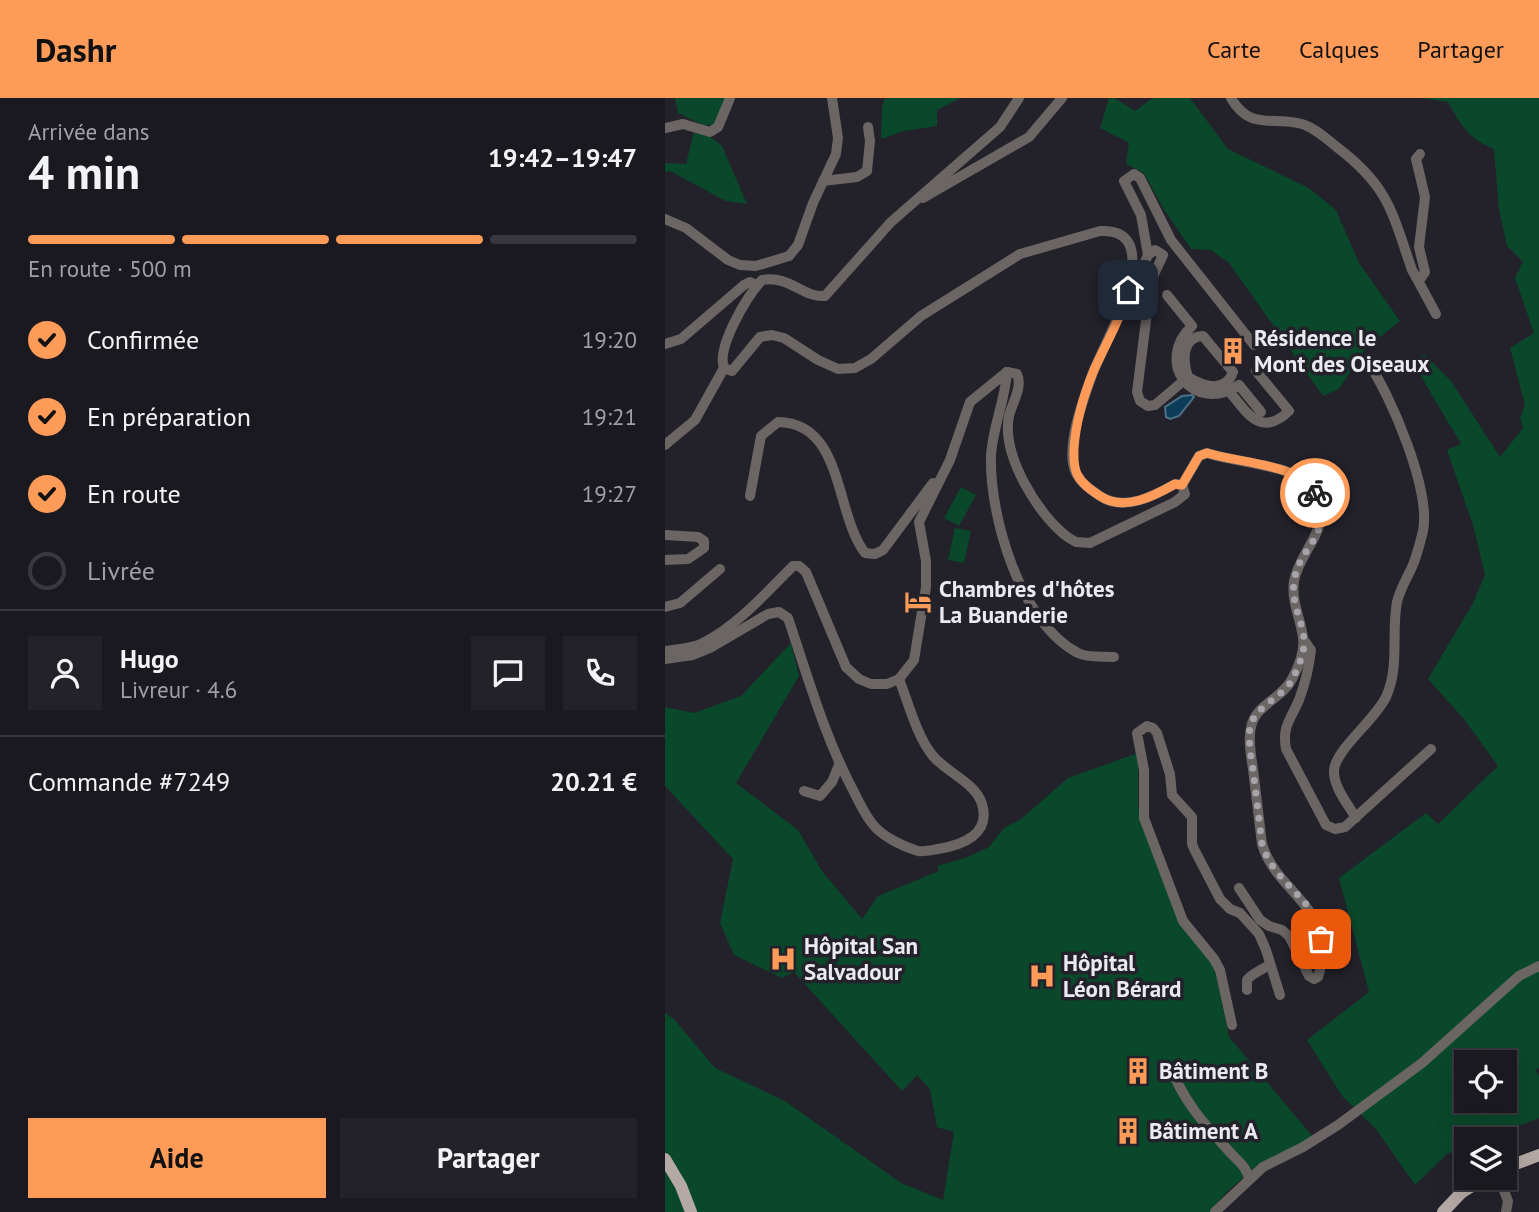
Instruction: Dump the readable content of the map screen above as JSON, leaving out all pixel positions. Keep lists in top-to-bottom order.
{
  "places": {
    "building": ["Résidence le Mont des Oiseaux", "Bâtiment B", "Bâtiment A"],
    "hotel": ["Chambres d'hôtes La Buanderie"],
    "hospital": ["Hôpital San Salvadour", "Hôpital Léon Bérard"]
  },
  "page": {
    "header": "Dashr",
    "nav": ["Carte", "Calques", "Partager"],
    "heading": ["4 min", "Arrivée dans", "19:42–19:47"],
    "panel": [
      "Hugo",
      "Livreur · 4.6",
      "Commande #7249",
      "20.21 €"
    ],
    "bar": "En route · 500 m",
    "list": [
      ["Confirmée", "19:20"],
      ["En préparation", "19:21"],
      ["En route", "19:27"],
      "Livrée"
    ],
    "buttons": ["Aide", "Partager"]
  }
}
